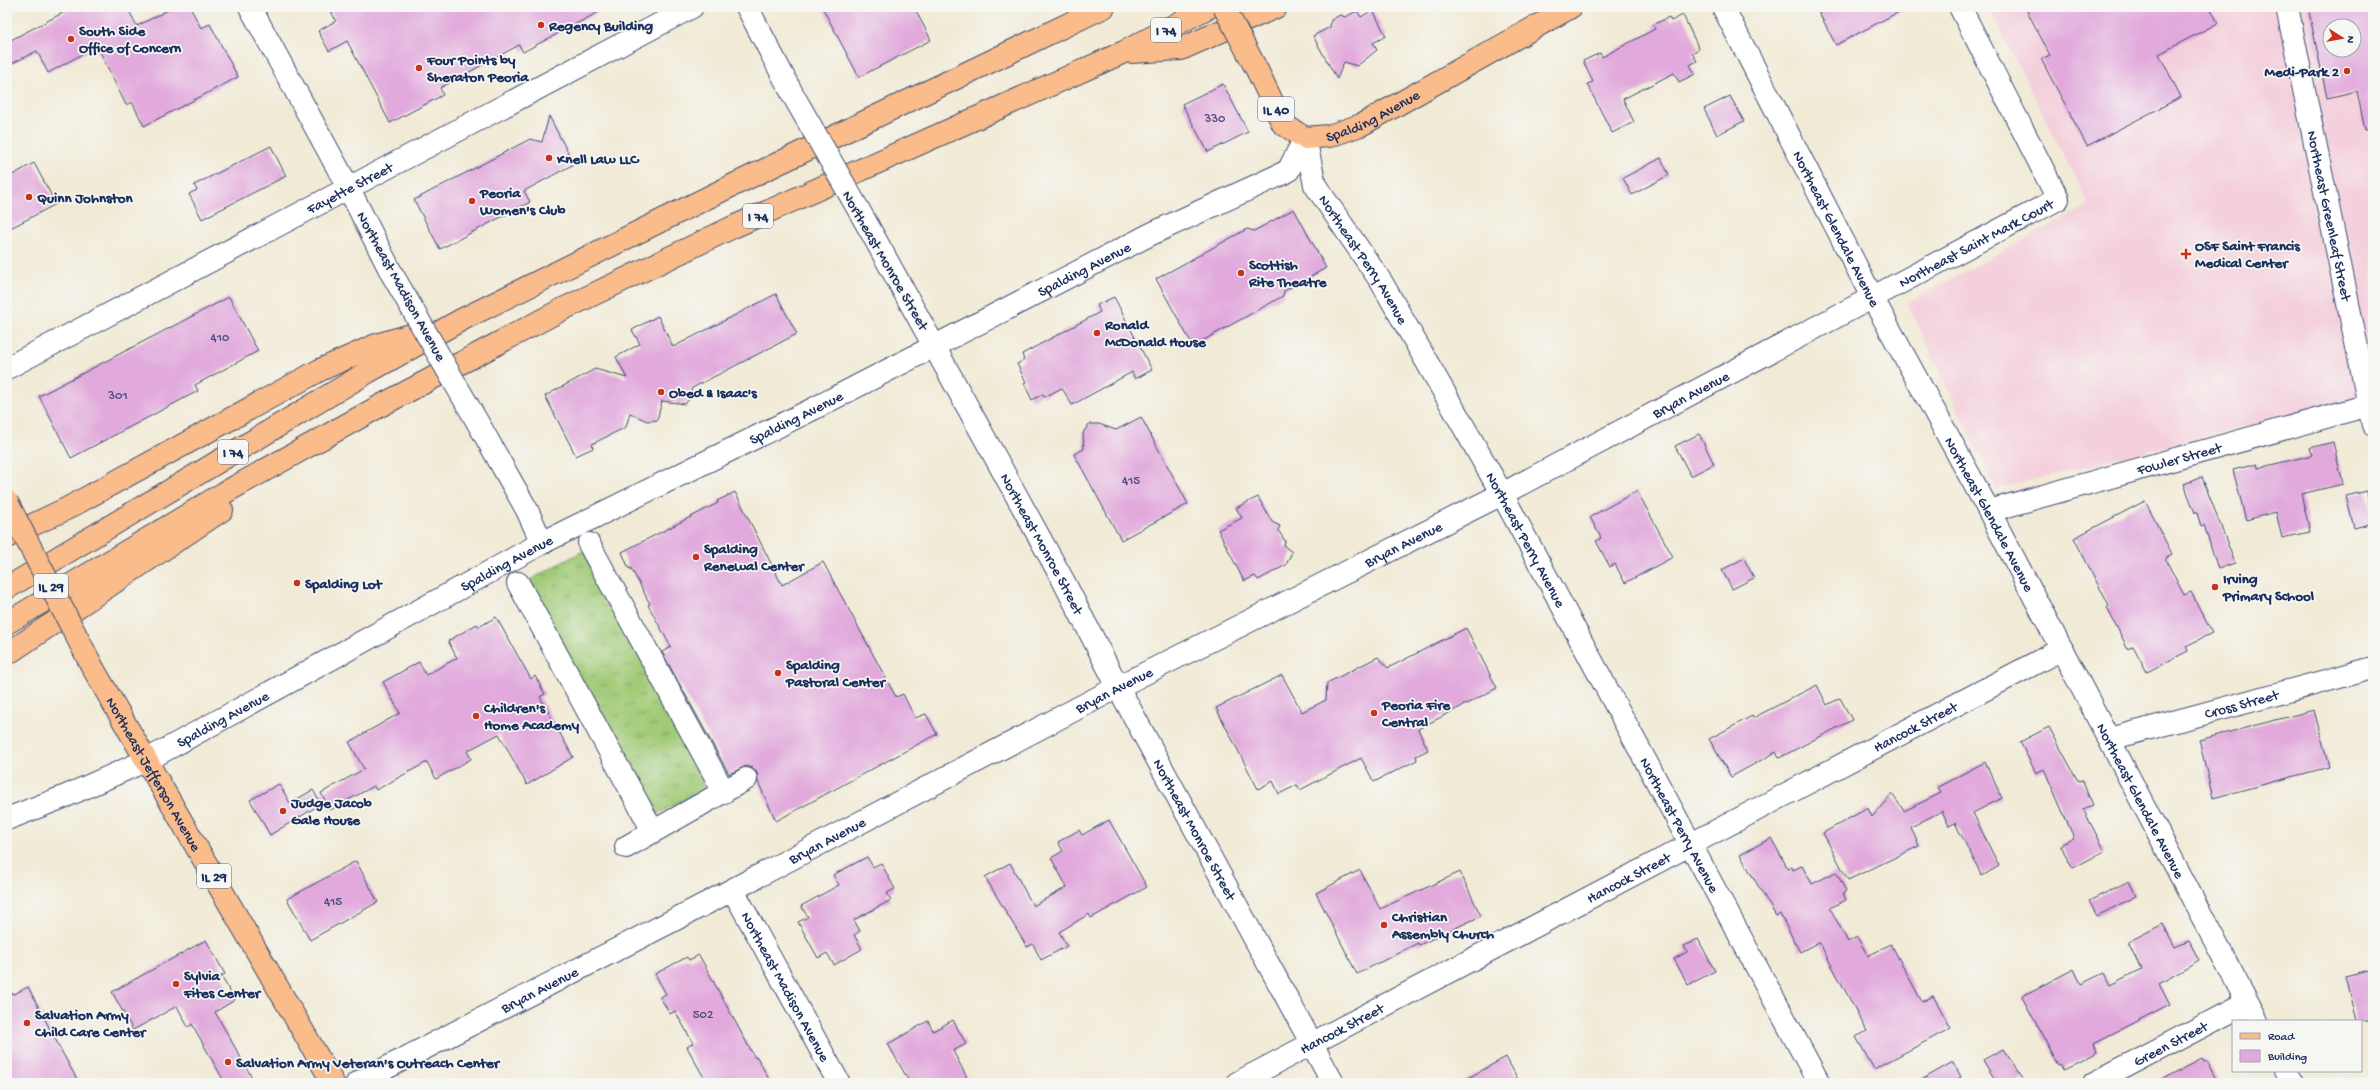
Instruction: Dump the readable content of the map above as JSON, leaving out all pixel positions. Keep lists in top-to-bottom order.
{
  "streets": {
    "main road": [
      "I 74",
      "IL 40",
      "Spalding Avenue",
      "IL 29",
      "Northeast Jefferson Avenue"
    ],
    "street": [
      "Fayette Street",
      "Northeast Greenleaf Street",
      "Northeast Glendale Avenue",
      "Northeast Saint Mark Court",
      "Northeast Monroe Street",
      "Northeast Perry Avenue",
      "Northeast Madison Avenue",
      "Bryan Avenue",
      "Fowler Street",
      "Cross Street",
      "Hancock Street",
      "Green Street"
    ]
  },
  "crossings": [
    ["IL 40", "Spalding Avenue"],
    ["IL 40", "Northeast Perry Avenue"],
    ["Spalding Avenue", "Northeast Monroe Street"],
    ["Spalding Avenue", "Northeast Perry Avenue"],
    ["Spalding Avenue", "Northeast Madison Avenue"],
    ["Spalding Avenue", "Northeast Jefferson Avenue"],
    ["Fayette Street", "Northeast Madison Avenue"],
    ["Northeast Greenleaf Street", "Fowler Street"],
    ["Northeast Glendale Avenue", "Northeast Saint Mark Court"],
    ["Northeast Glendale Avenue", "Bryan Avenue"],
    ["Northeast Glendale Avenue", "Fowler Street"],
    ["Northeast Glendale Avenue", "Cross Street"],
    ["Northeast Glendale Avenue", "Hancock Street"],
    ["Northeast Glendale Avenue", "Green Street"],
    ["Northeast Saint Mark Court", "Bryan Avenue"],
    ["Northeast Monroe Street", "Bryan Avenue"],
    ["Northeast Monroe Street", "Hancock Street"],
    ["Northeast Perry Avenue", "Bryan Avenue"],
    ["Northeast Perry Avenue", "Hancock Street"],
    ["Northeast Madison Avenue", "Bryan Avenue"]
  ],
  "places": {
    "other": [
      "Regency Building",
      "South Side Office of Concern",
      "Four Points by Sheraton Peoria",
      "Medi-Park 2",
      "Knell Law LLC",
      "Quinn Johnston",
      "Peoria Women's Club",
      "Scottish Rite Theatre",
      "Ronald McDonald House",
      "Obed & Isaac's",
      "Spalding Renewal Center",
      "Spalding Lot",
      "Irving Primary School",
      "Spalding Pastoral Center",
      "Peoria Fire Central",
      "Children's Home Academy",
      "Judge Jacob Gale House",
      "Christian Assembly Church",
      "Sylvia Fites Center",
      "Salvation Army Child Care Center",
      "Salvation Army Veteran's Outreach Center"
    ],
    "health": ["OSF Saint Francis Medical Center"]
  },
  "house_numbers": [
    "330",
    "410",
    "301",
    "415",
    "415",
    "502"
  ],
  "legend": ["Road", "Building"],
  "north": "right"
}
